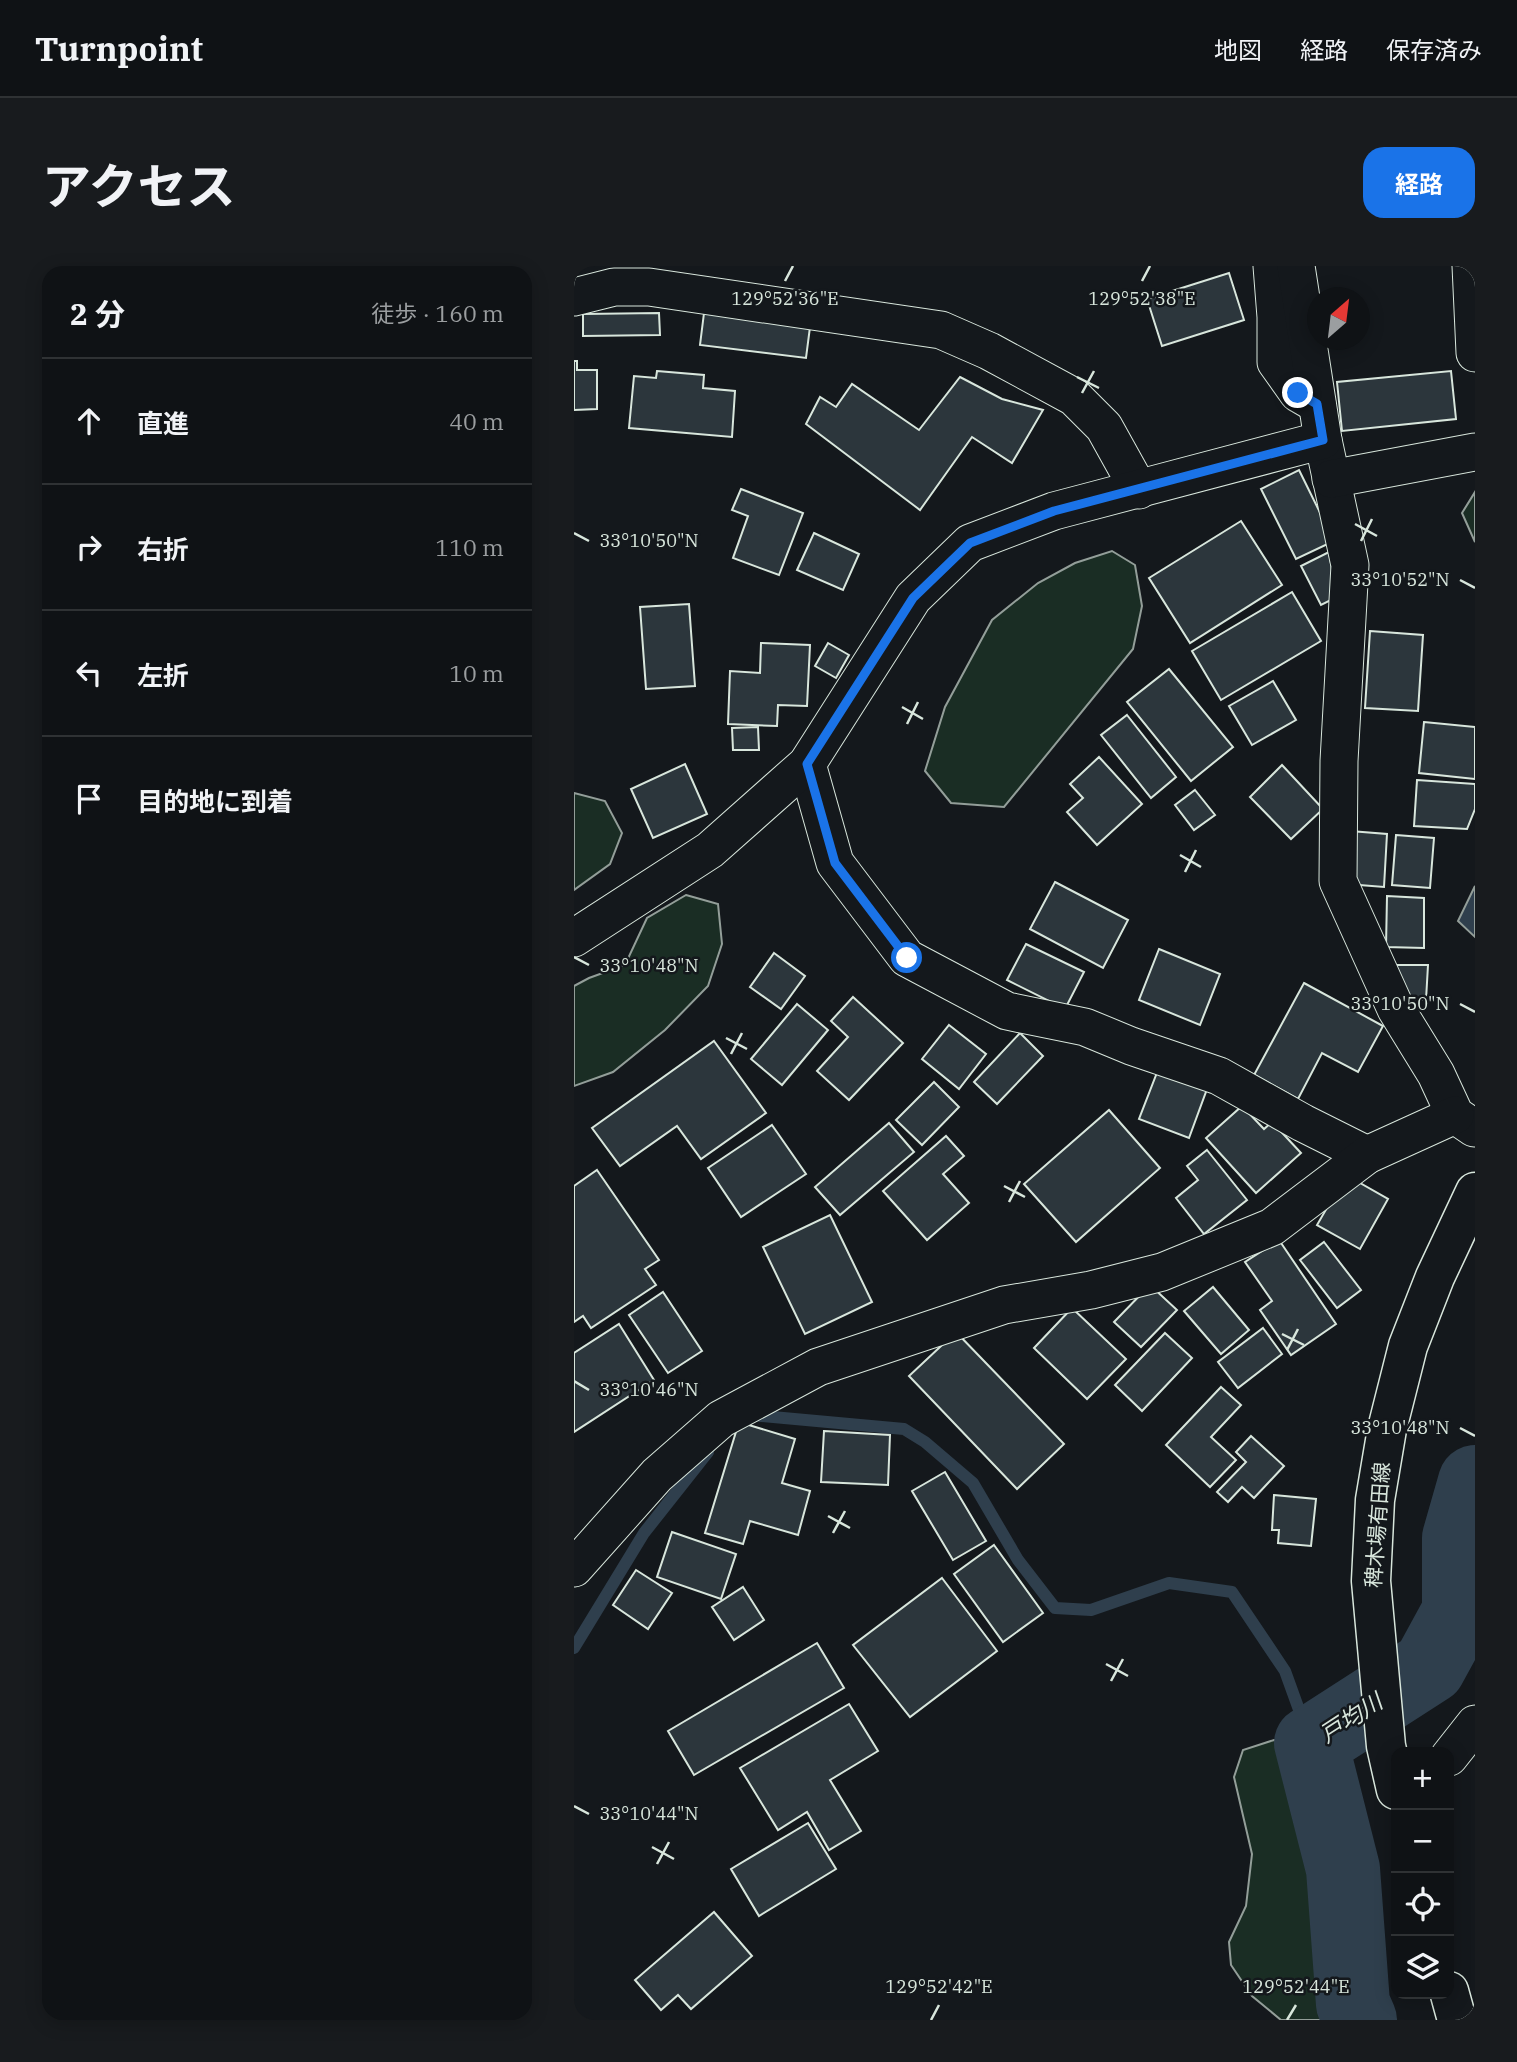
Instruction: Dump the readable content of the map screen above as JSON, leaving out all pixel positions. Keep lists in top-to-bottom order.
{
  "streets": {
    "main road": ["稗木場有田線"]
  },
  "water": ["戸均川"],
  "north": "top right",
  "page": {
    "header": "Turnpoint",
    "nav": ["地図", "経路", "保存済み"],
    "title": "アクセス",
    "buttons": "経路",
    "heading": ["2 分", "徒歩 · 160 m"],
    "list": [
      ["直進", "40 m"],
      ["右折", "110 m"],
      ["左折", "10 m"],
      "目的地に到着"
    ],
    "map_buttons": ["+", "−"]
  },
  "coordinates": [
    "129°52'36\"E",
    "129°52'38\"E",
    "33°10'50\"N",
    "33°10'52\"N",
    "33°10'48\"N",
    "33°10'46\"N",
    "33°10'44\"N",
    "129°52'42\"E",
    "129°52'44\"E"
  ]
}
